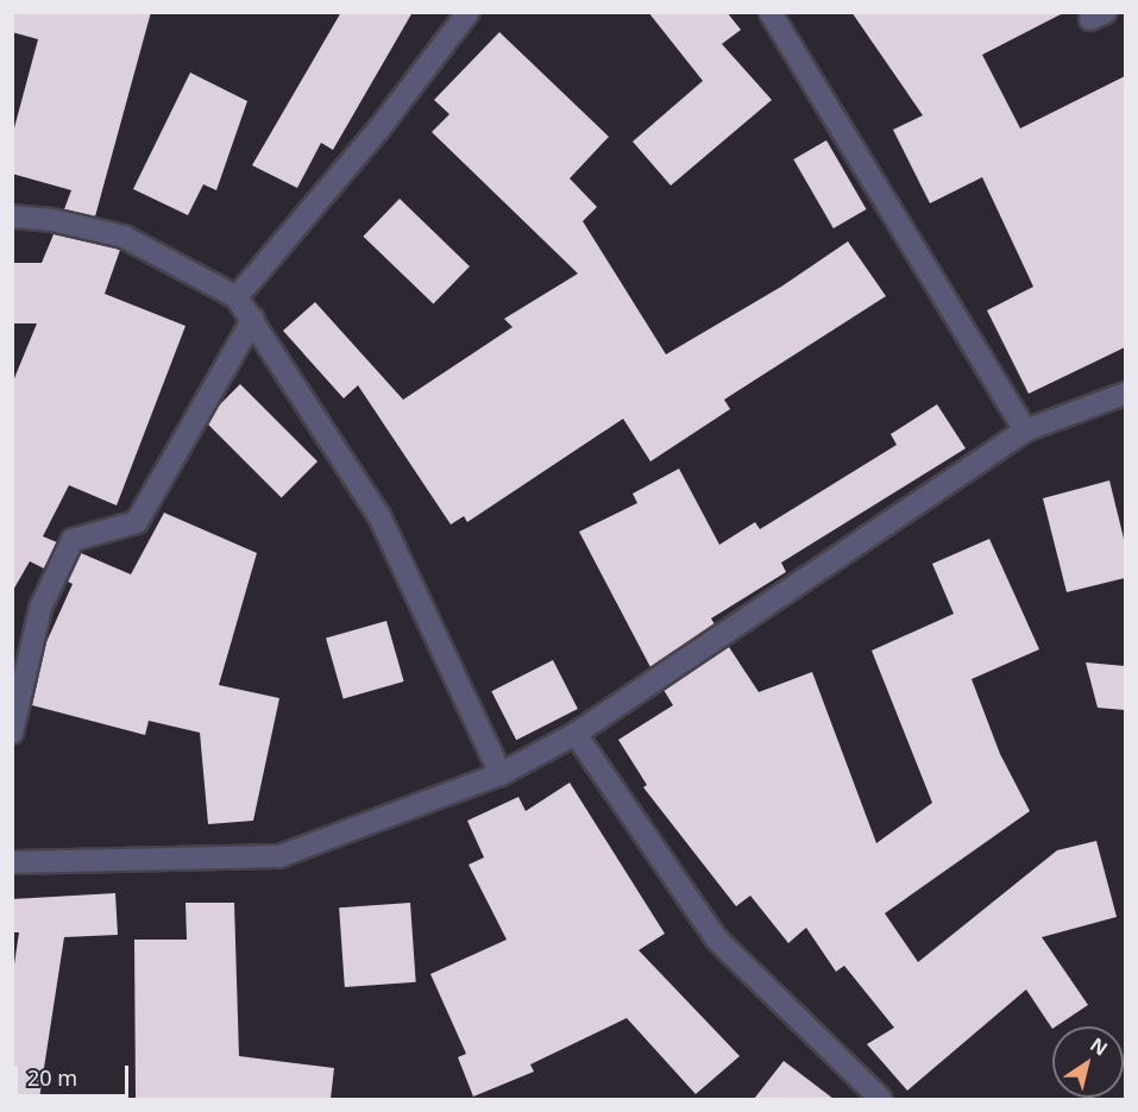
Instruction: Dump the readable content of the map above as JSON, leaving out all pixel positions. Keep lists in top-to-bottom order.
{
  "scale_bar": "20 m",
  "north": "top right"
}
